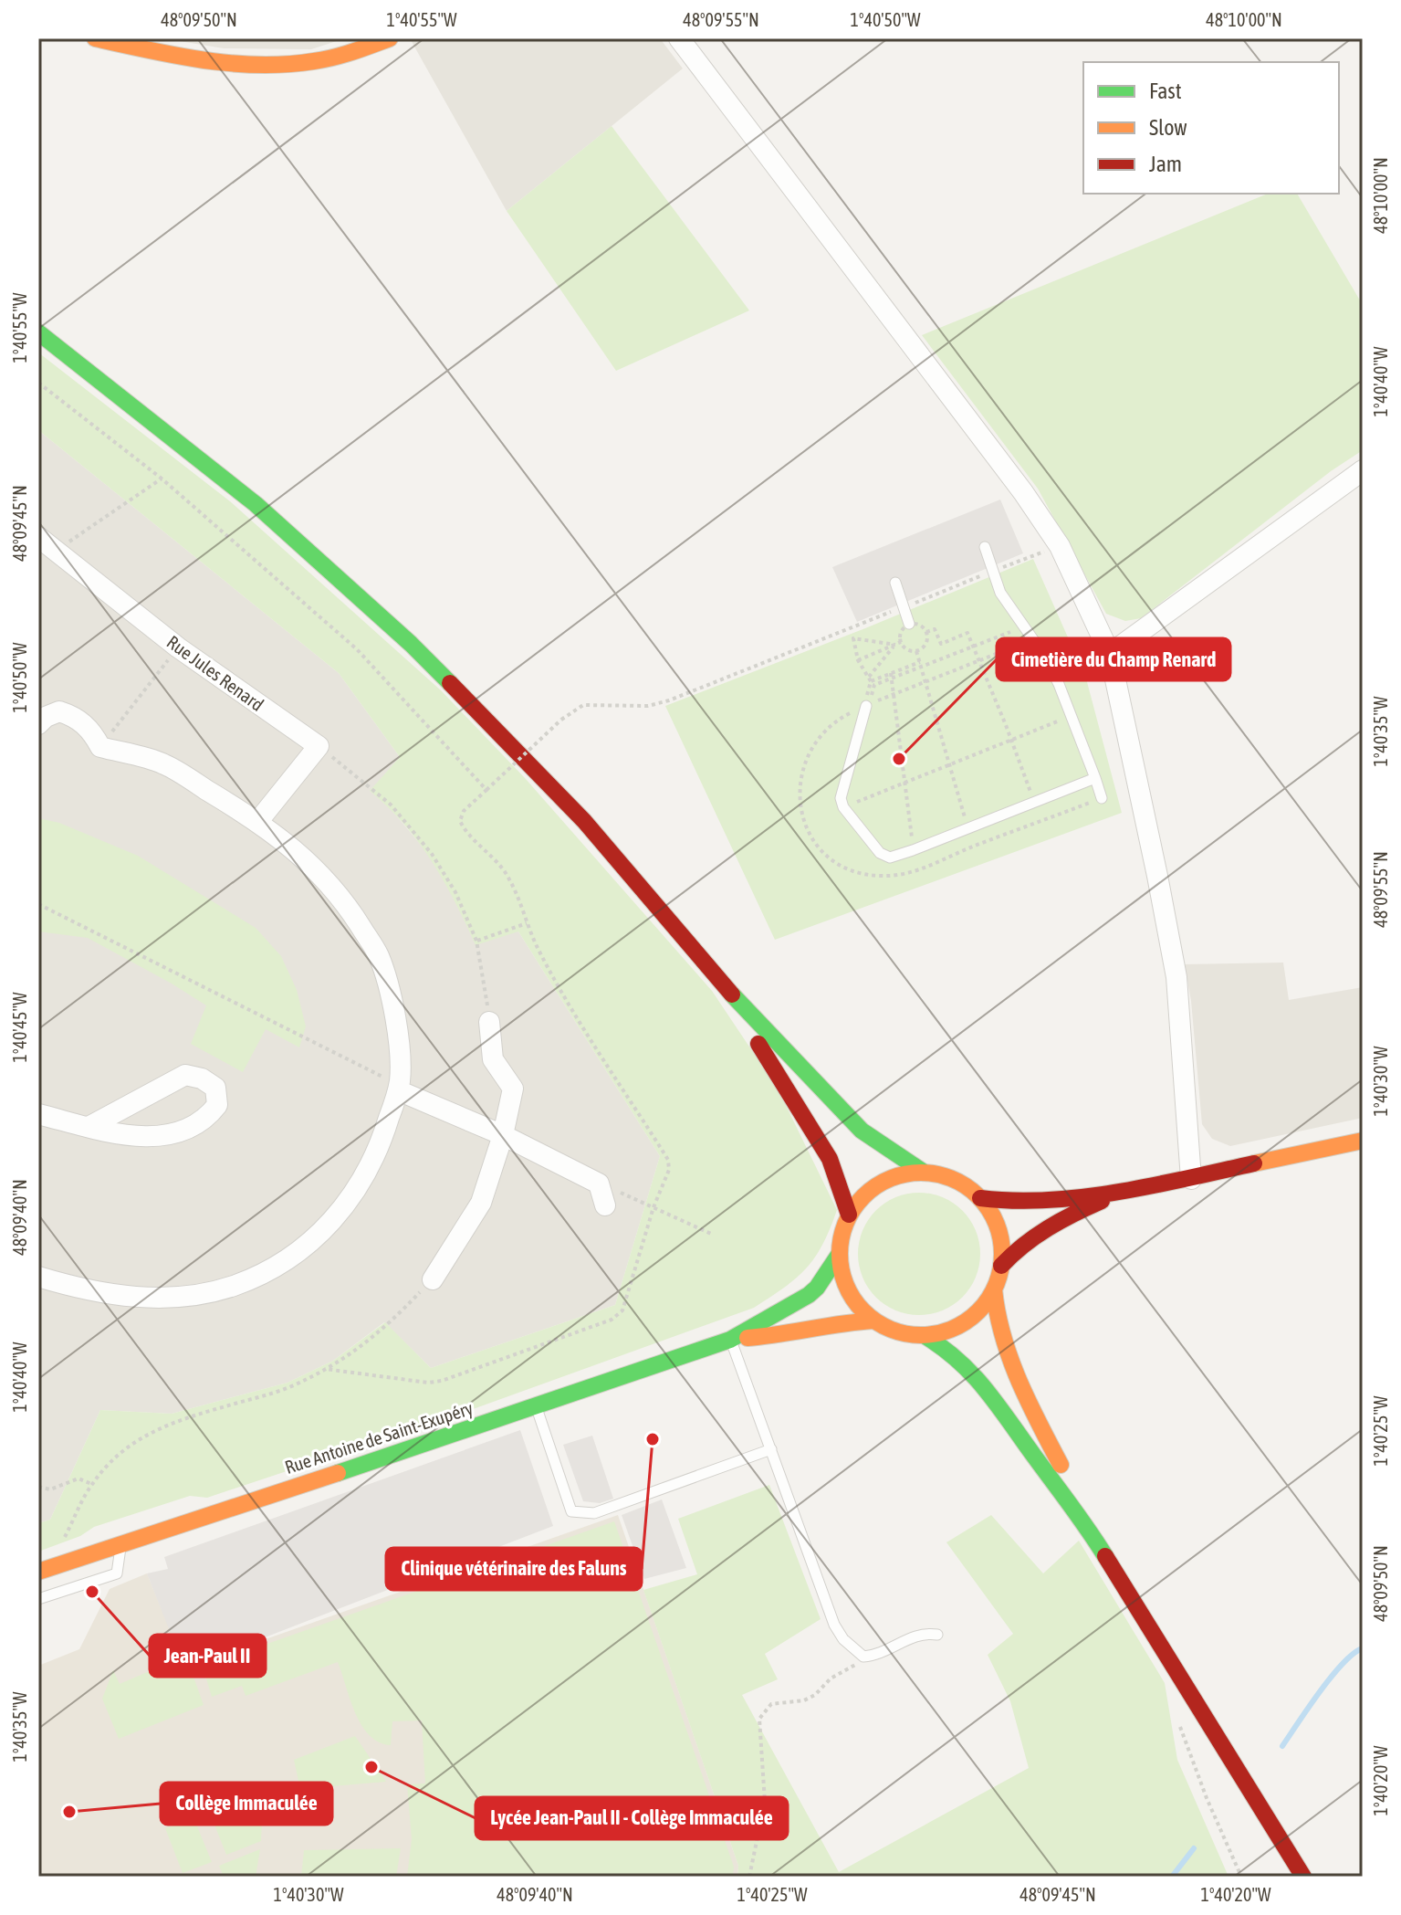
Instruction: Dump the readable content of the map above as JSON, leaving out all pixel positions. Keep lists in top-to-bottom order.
{
  "streets": {
    "main road": ["Rue Antoine de Saint-Exupéry"],
    "street": ["Rue Jules Renard"]
  },
  "places": [
    "Cimetière du Champ Renard",
    "Clinique vétérinaire des Faluns",
    "Jean-Paul II",
    "Lycée Jean-Paul II - Collège Immaculée",
    "Collège Immaculée"
  ],
  "legend": ["Fast", "Slow", "Jam"],
  "coordinates": [
    "48°09'50\"N",
    "1°40'55\"W",
    "48°09'55\"N",
    "1°40'50\"W",
    "48°10'00\"N",
    "1°40'40\"W",
    "48°09'45\"N",
    "1°40'35\"W",
    "1°40'45\"W",
    "1°40'30\"W",
    "48°09'40\"N",
    "1°40'25\"W",
    "1°40'20\"W"
  ]
}
